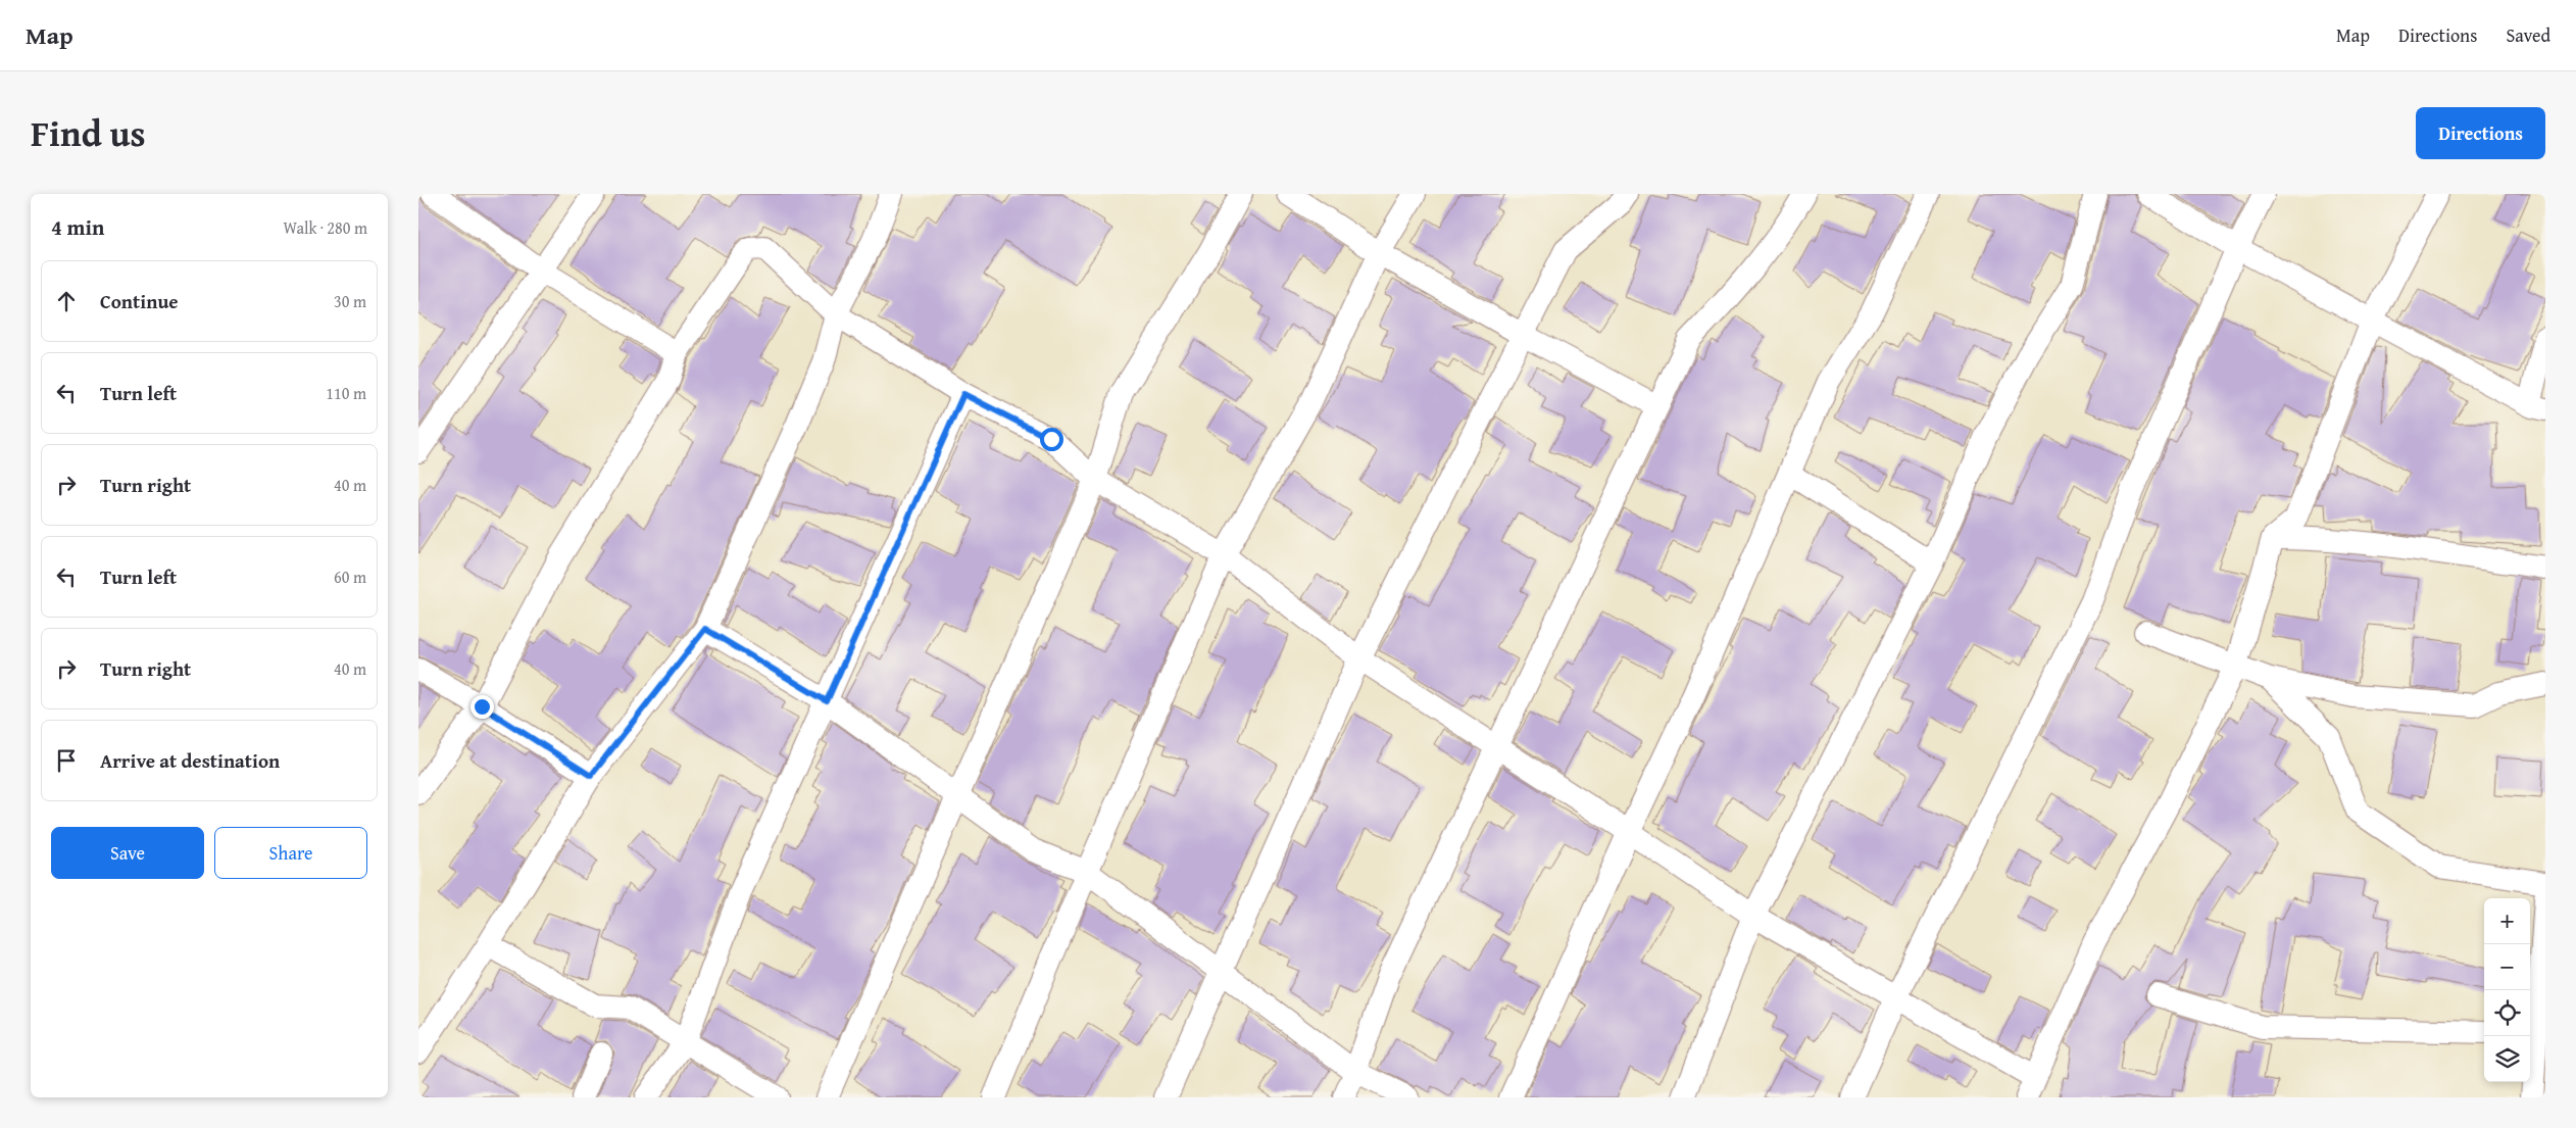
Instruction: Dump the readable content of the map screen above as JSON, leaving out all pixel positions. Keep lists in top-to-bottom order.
{
  "page": {
    "header": "Map",
    "nav": ["Map", "Directions", "Saved"],
    "title": "Find us",
    "buttons": [
      "Directions",
      ["Save", "Share"]
    ],
    "heading": ["4 min", "Walk · 280 m"],
    "list": [
      ["Continue", "30 m"],
      ["Turn left", "110 m"],
      ["Turn right", "40 m"],
      ["Turn left", "60 m"],
      ["Turn right", "40 m"],
      "Arrive at destination"
    ],
    "map_buttons": ["+", "−"]
  }
}
